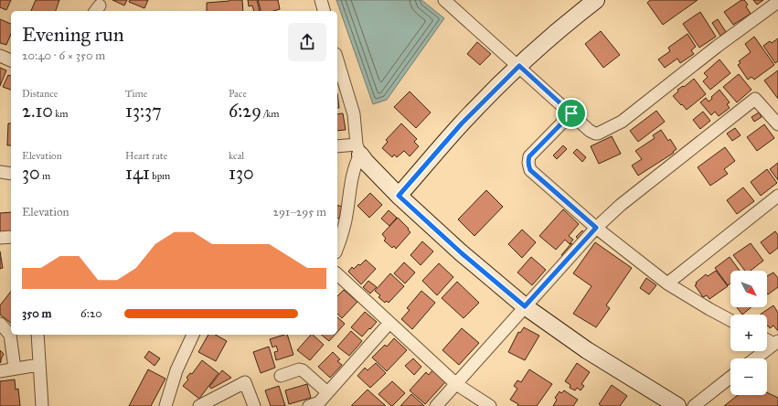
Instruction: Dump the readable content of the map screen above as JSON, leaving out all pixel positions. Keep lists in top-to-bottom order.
{
  "north": "bottom right",
  "page": {
    "heading": ["Evening run", "20:40 · 6 × 350 m"],
    "stats": [
      ["Distance", "2.10 km"],
      ["Time", "13:37"],
      ["Pace", "6:29 /km"],
      ["Elevation", "30 m"],
      ["Heart rate", "141 bpm"],
      ["kcal", "130"]
    ],
    "chart": ["Elevation", "291–295 m"],
    "map_buttons": ["+", "−"],
    "list": [
      {
        "name": "350 m",
        "note": "6:20"
      }
    ]
  }
}
